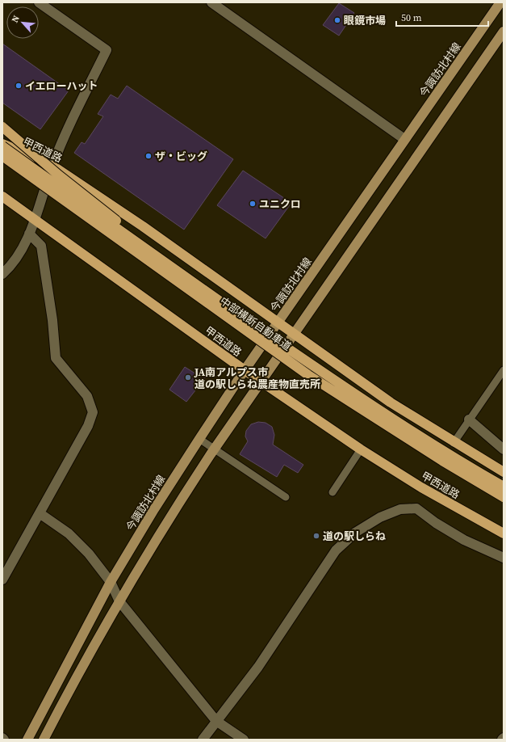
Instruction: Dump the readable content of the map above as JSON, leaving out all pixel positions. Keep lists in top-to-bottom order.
{
  "streets": {
    "highway": ["甲西道路", "中部横断自動車道"],
    "main road": ["今諏訪北村線"]
  },
  "crossings": [
    ["今諏訪北村線", "甲西道路"],
    ["甲西道路", "中部横断自動車道"]
  ],
  "places": [
    "眼鏡市場",
    "イエローハット",
    "ザ・ビッグ",
    "ユニクロ",
    "JA南アルプス市 道の駅しらね農産物直売所",
    "道の駅しらね"
  ],
  "scale_bar": "50 m",
  "north": "top left"
}
